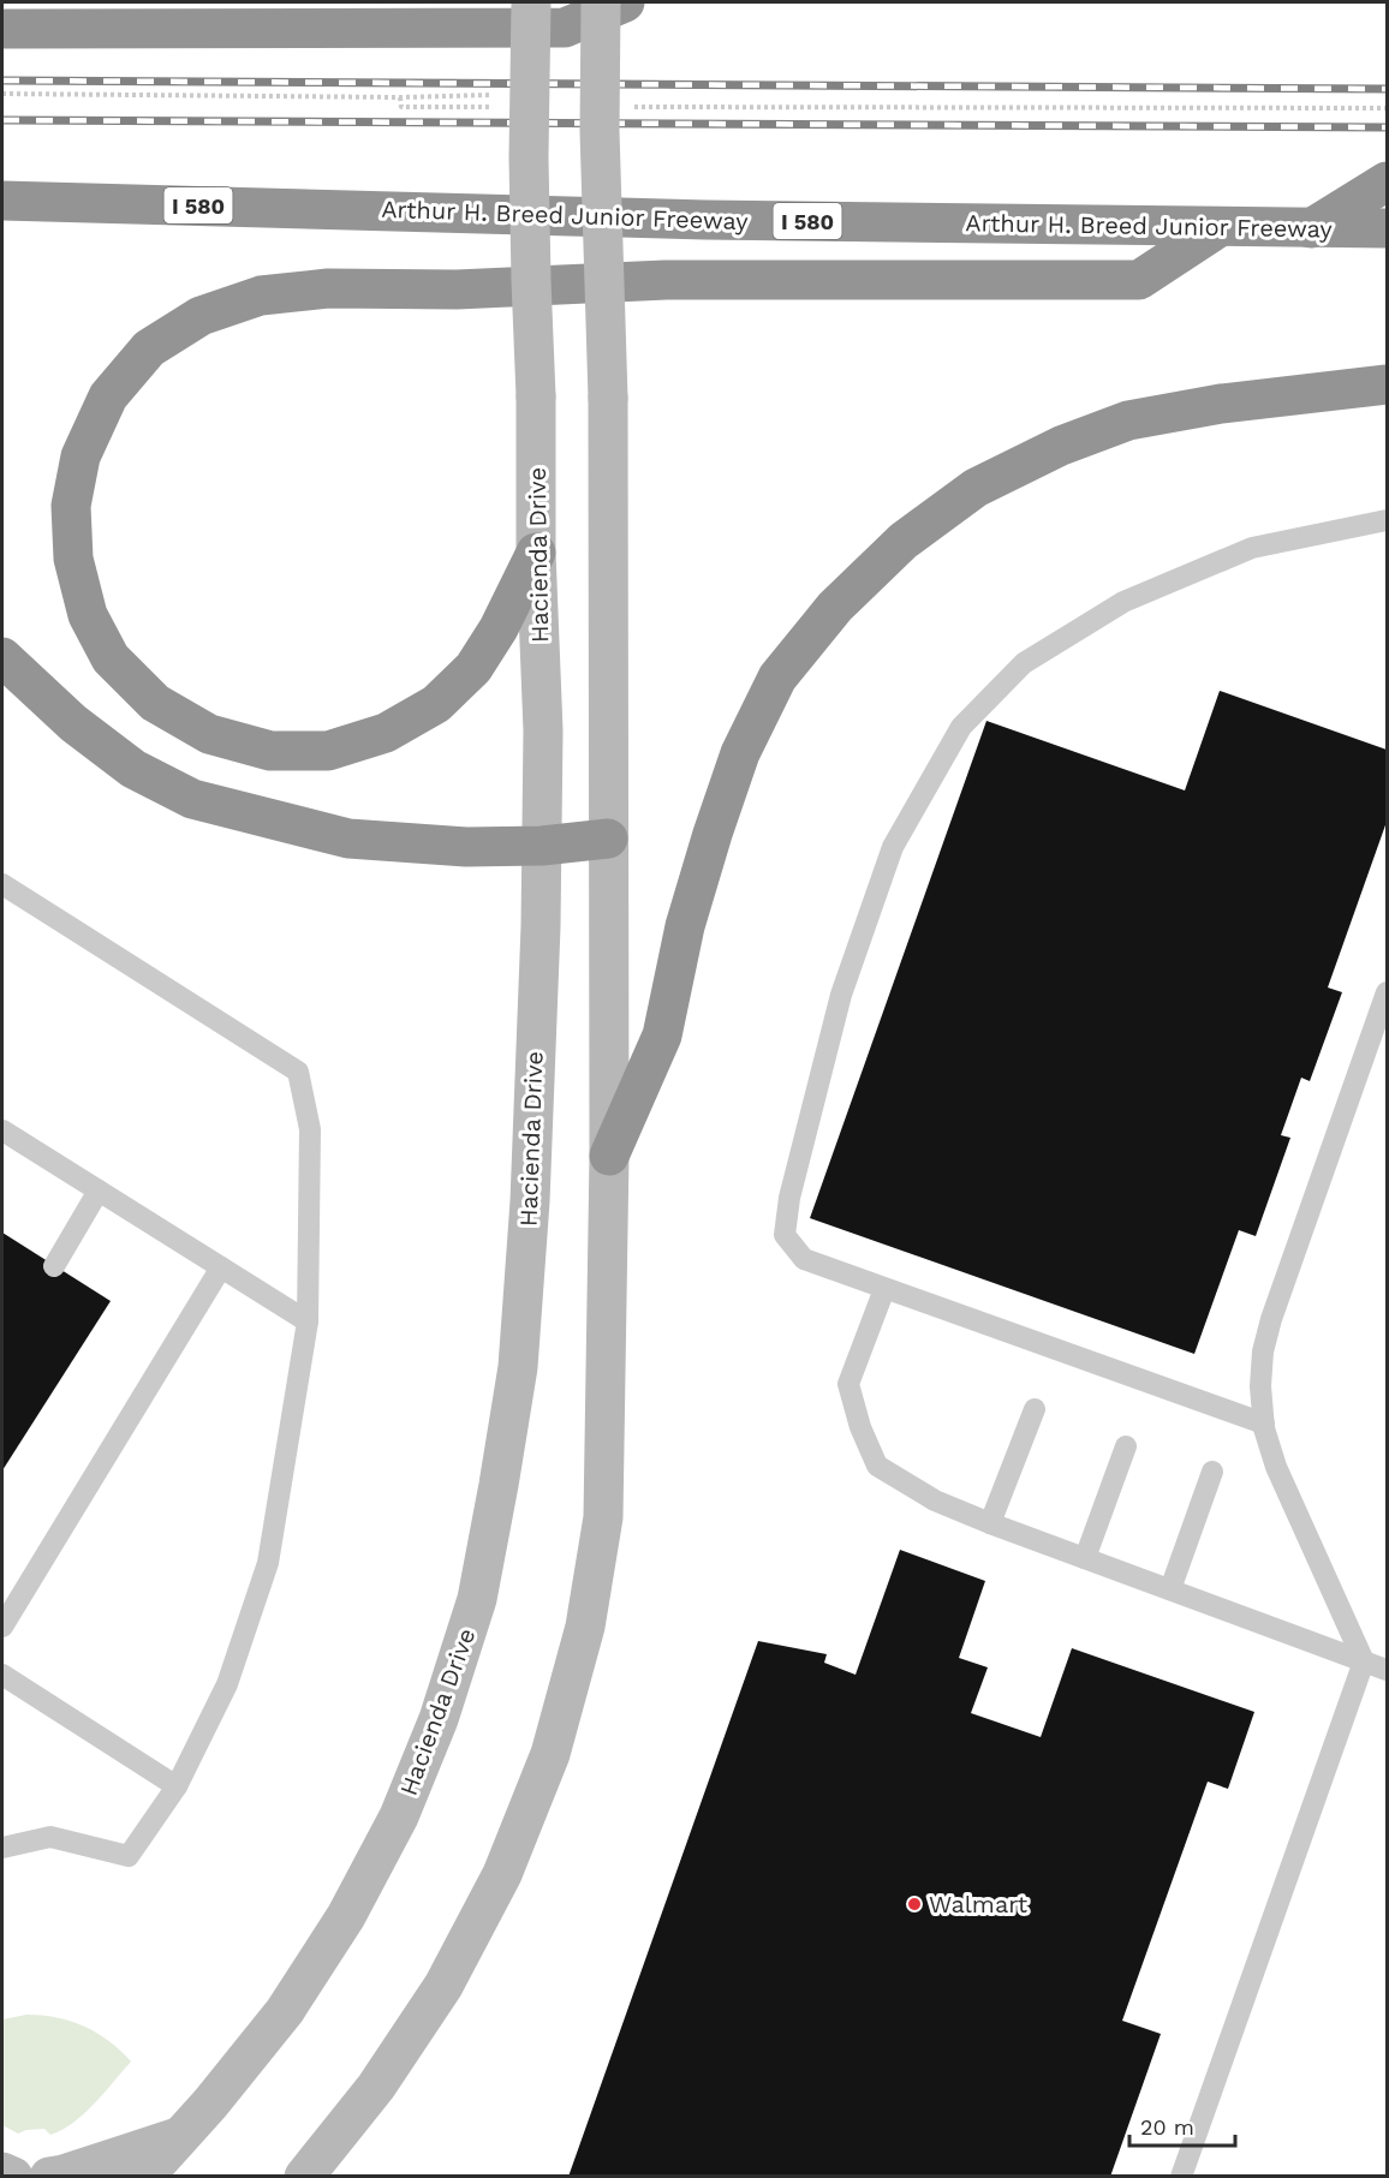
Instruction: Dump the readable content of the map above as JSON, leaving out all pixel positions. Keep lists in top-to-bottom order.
{
  "streets": {
    "highway": ["I 580", "Arthur H. Breed Junior Freeway"],
    "main road": ["Hacienda Drive"]
  },
  "places": ["Walmart"],
  "scale_bar": "20 m"
}
